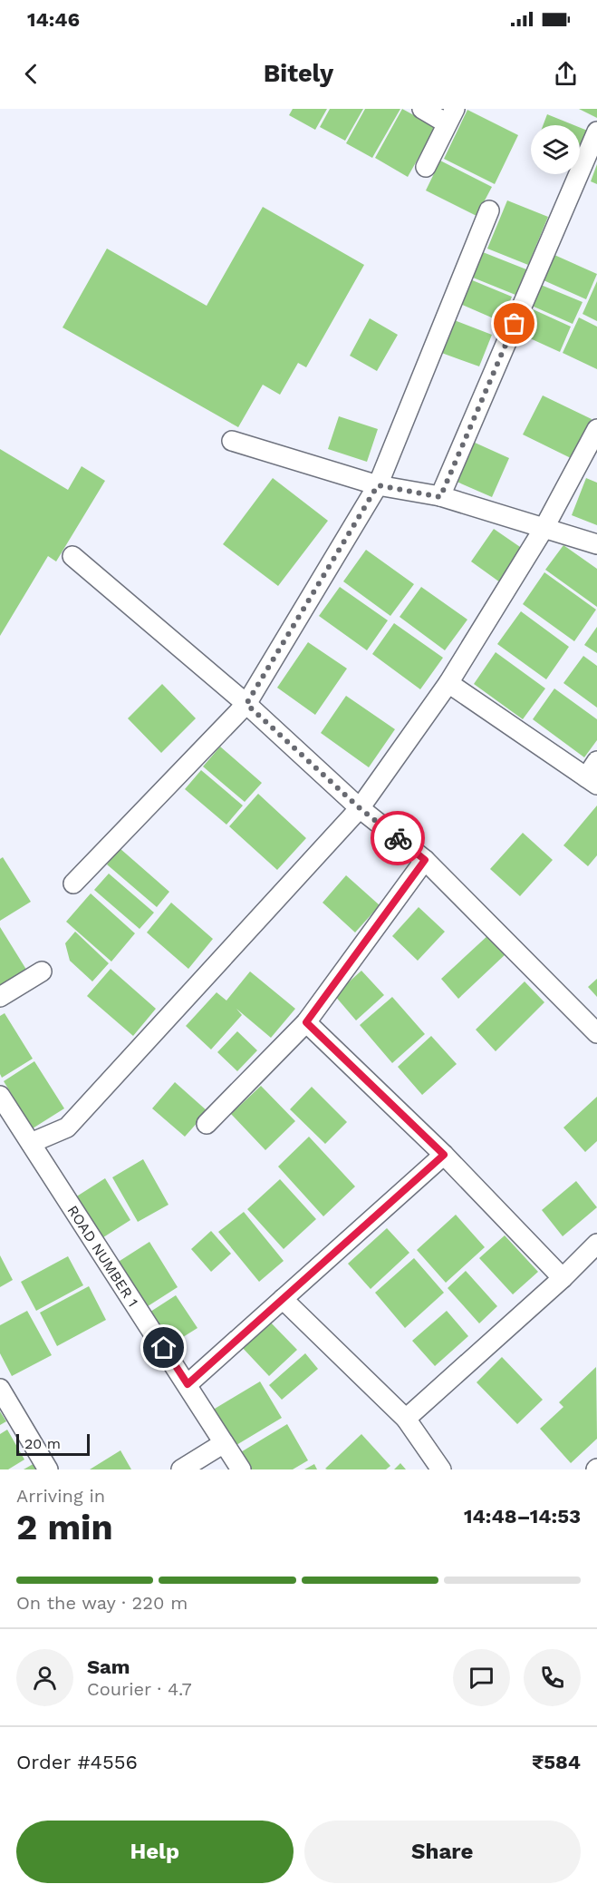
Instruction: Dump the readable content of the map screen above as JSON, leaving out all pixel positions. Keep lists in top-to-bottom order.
{
  "streets": {
    "street": ["ROAD NUMBER 1"]
  },
  "scale_bar": "20 m",
  "page": {
    "status": "14:46",
    "header": "Bitely",
    "scale": "20 m",
    "heading": ["2 min", "Arriving in", "14:48–14:53"],
    "panel": [
      "Sam",
      "Courier · 4.7",
      "Order #4556",
      "₹584"
    ],
    "bar": "On the way · 220 m",
    "buttons": ["Help", "Share"]
  }
}
